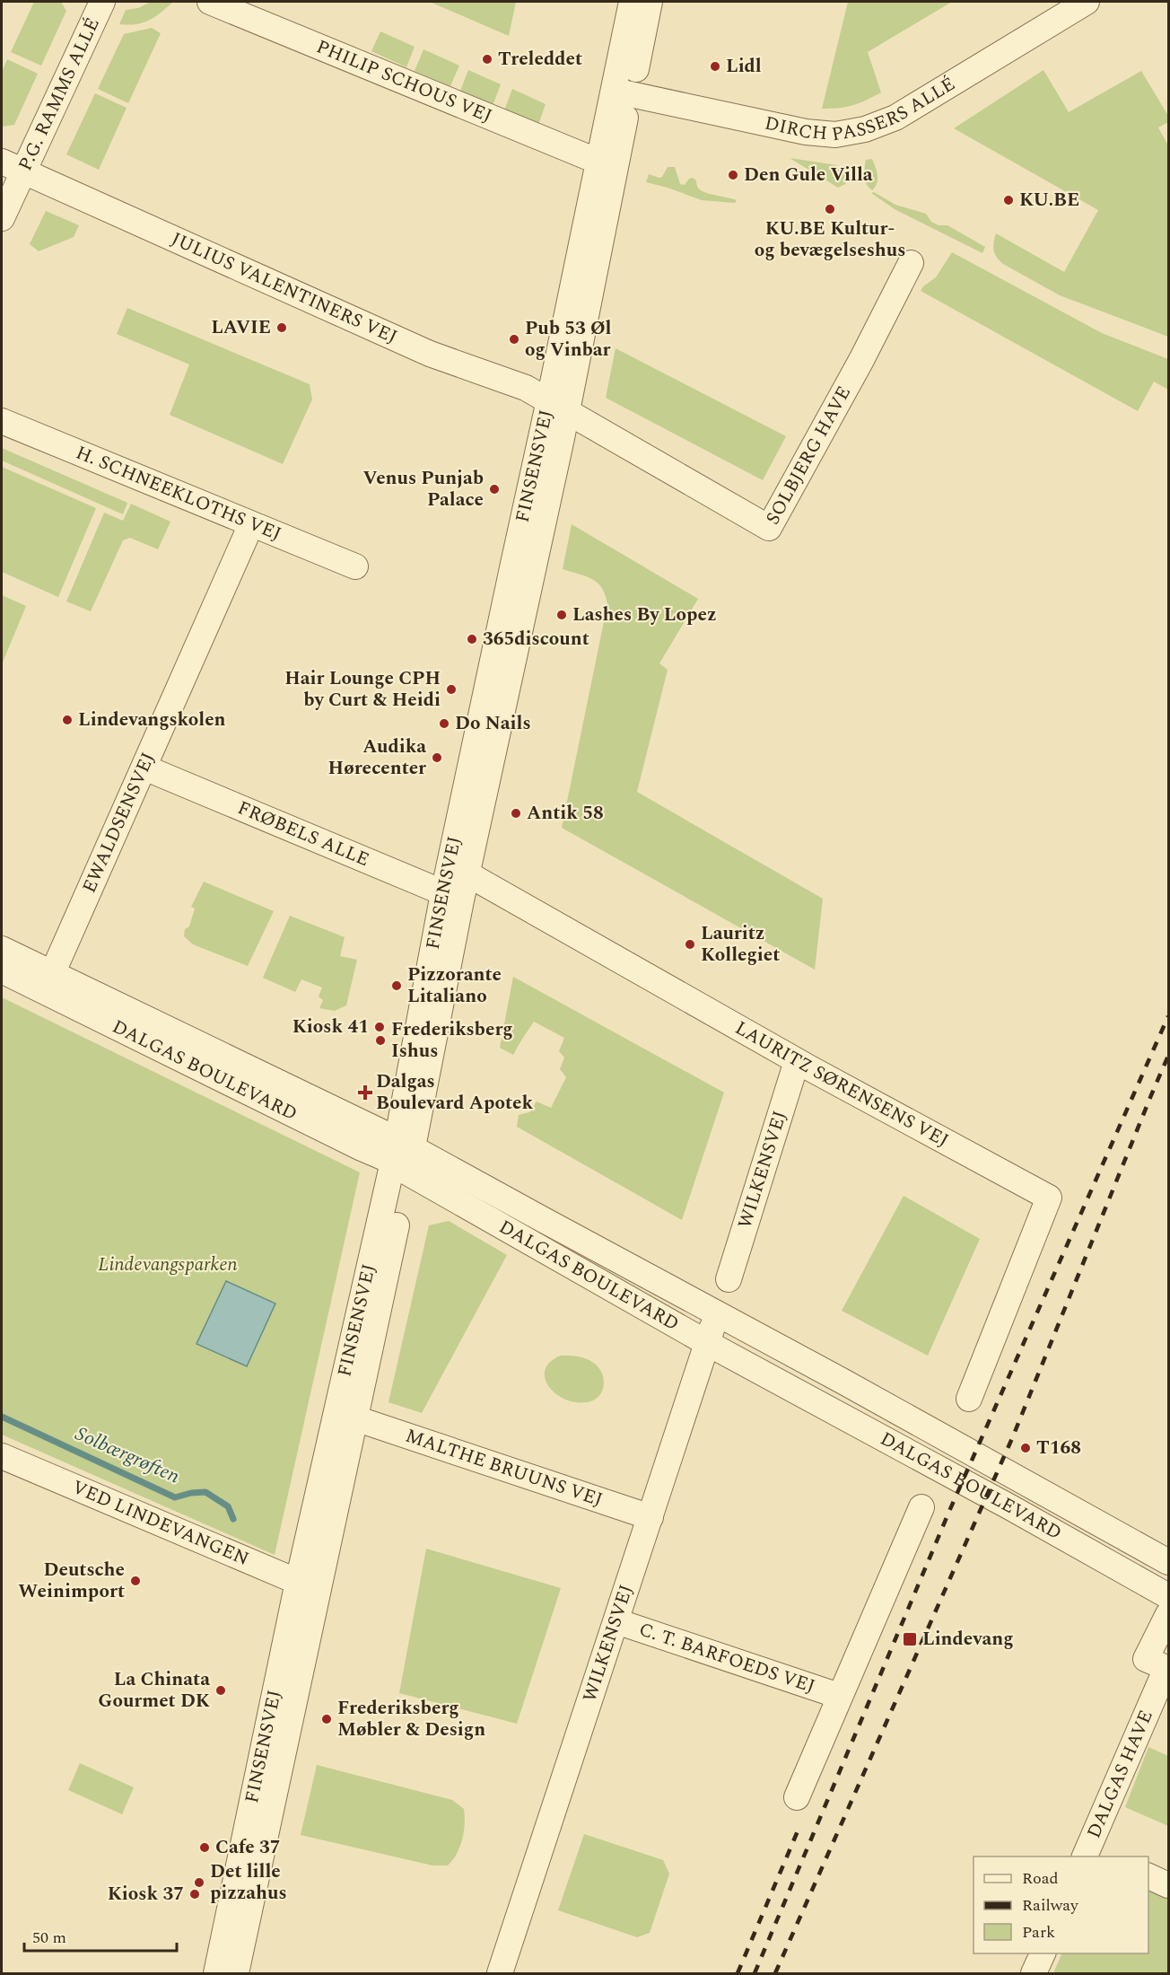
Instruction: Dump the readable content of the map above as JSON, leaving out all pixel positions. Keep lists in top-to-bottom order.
{
  "streets": {
    "street": [
      "PHILIP SCHOUS VEJ",
      "P.G. RAMMS ALLÉ",
      "DIRCH PASSERS ALLÉ",
      "JULIUS VALENTINERS VEJ",
      "SOLBJERG HAVE",
      "FINSENSVEJ",
      "H. SCHNEEKLOTHS VEJ",
      "EWALDSENSVEJ",
      "FRØBELS ALLE",
      "DALGAS BOULEVARD",
      "LAURITZ SØRENSENS VEJ",
      "WILKENSVEJ",
      "MALTHE BRUUNS VEJ",
      "VED LINDEVANGEN",
      "C. T. BARFOEDS VEJ",
      "DALGAS HAVE"
    ]
  },
  "crossings": [
    ["PHILIP SCHOUS VEJ", "FINSENSVEJ"],
    ["P.G. RAMMS ALLÉ", "JULIUS VALENTINERS VEJ"],
    ["DIRCH PASSERS ALLÉ", "FINSENSVEJ"],
    ["JULIUS VALENTINERS VEJ", "SOLBJERG HAVE"],
    ["JULIUS VALENTINERS VEJ", "FINSENSVEJ"],
    ["SOLBJERG HAVE", "FINSENSVEJ"],
    ["FINSENSVEJ", "FRØBELS ALLE"],
    ["FINSENSVEJ", "DALGAS BOULEVARD"],
    ["FINSENSVEJ", "LAURITZ SØRENSENS VEJ"],
    ["FINSENSVEJ", "MALTHE BRUUNS VEJ"],
    ["FINSENSVEJ", "VED LINDEVANGEN"],
    ["H. SCHNEEKLOTHS VEJ", "EWALDSENSVEJ"],
    ["EWALDSENSVEJ", "FRØBELS ALLE"],
    ["EWALDSENSVEJ", "DALGAS BOULEVARD"],
    ["DALGAS BOULEVARD", "WILKENSVEJ"],
    ["LAURITZ SØRENSENS VEJ", "WILKENSVEJ"],
    ["WILKENSVEJ", "MALTHE BRUUNS VEJ"],
    ["WILKENSVEJ", "C. T. BARFOEDS VEJ"]
  ],
  "water": ["Solbærgrøften"],
  "parks": ["Lindevangsparken"],
  "places": {
    "other": [
      "Treleddet",
      "Lidl",
      "Den Gule Villa",
      "KU.BE",
      "KU.BE Kultur- og bevægelseshus",
      "LAVIE",
      "Pub 53 Øl og Vinbar",
      "Venus Punjab Palace",
      "Lashes By Lopez",
      "365discount",
      "Hair Lounge CPH by Curt & Heidi",
      "Lindevangskolen",
      "Do Nails",
      "Audika Hørecenter",
      "Antik 58",
      "Lauritz Kollegiet",
      "Pizzorante Litaliano",
      "Kiosk 41",
      "Frederiksberg Ishus",
      "T168",
      "Deutsche Weinimport",
      "La Chinata Gourmet DK",
      "Frederiksberg Møbler & Design",
      "Cafe 37",
      "Det lille pizzahus",
      "Kiosk 37"
    ],
    "health": ["Dalgas Boulevard Apotek"],
    "transit": ["Lindevang"]
  },
  "legend": ["Road", "Railway", "Park"],
  "scale_bar": "50 m"
}
